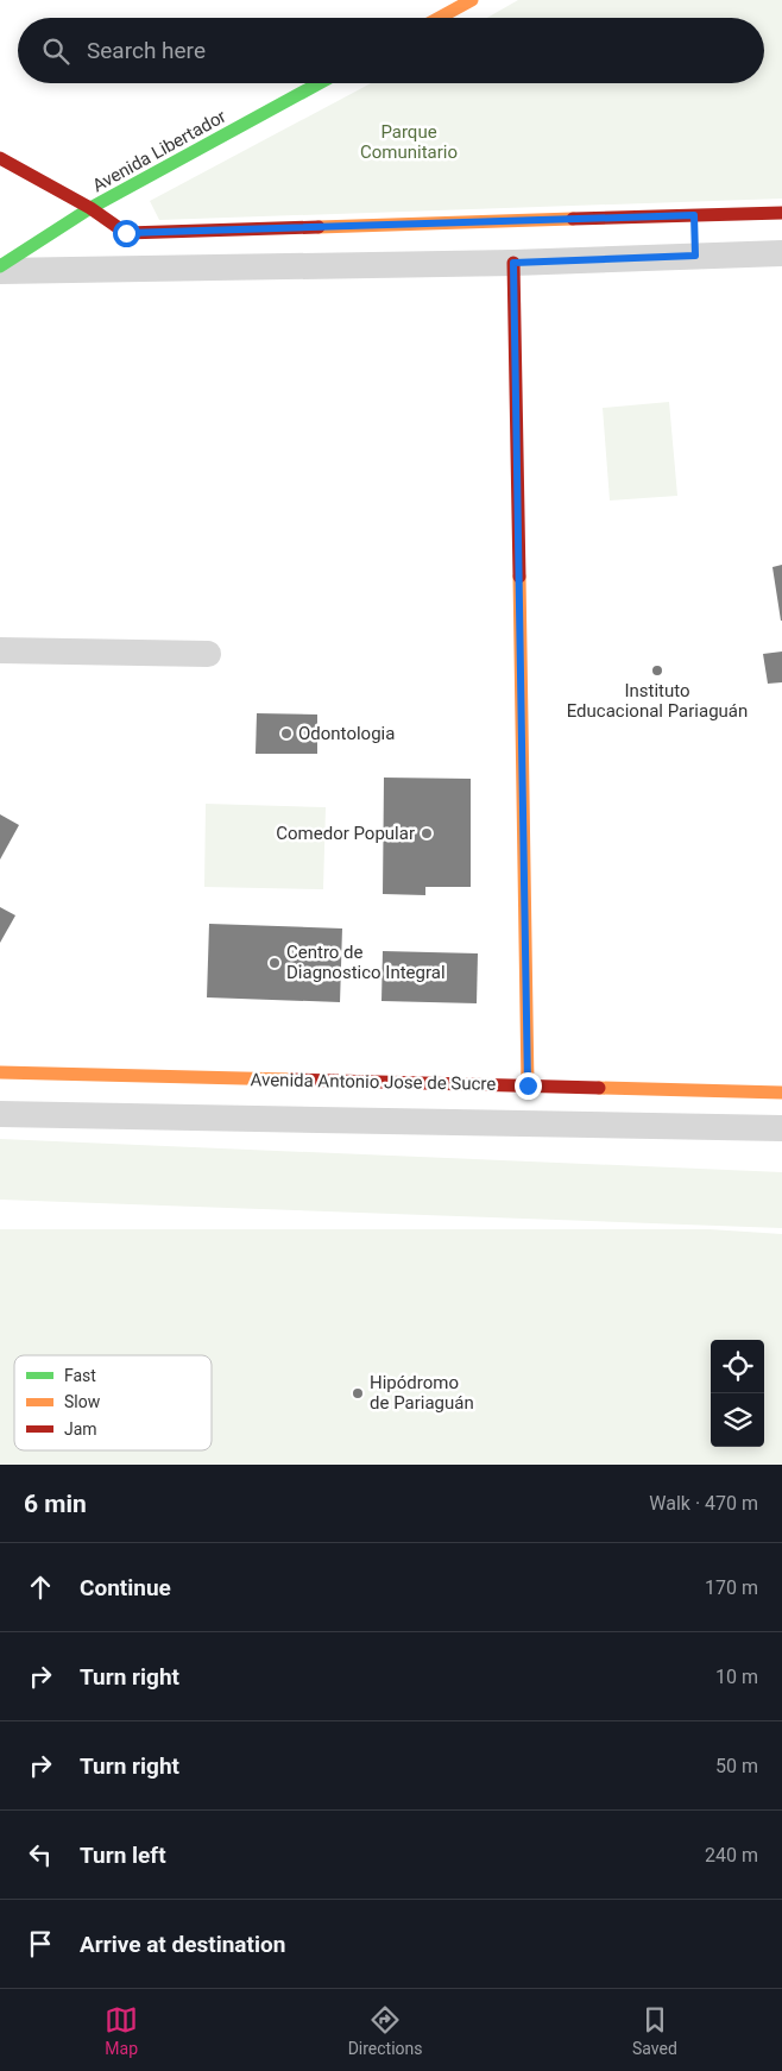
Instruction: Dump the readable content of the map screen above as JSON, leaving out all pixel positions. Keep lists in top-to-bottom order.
{
  "streets": {
    "street": ["Avenida Libertador", "Avenida Antonio Jose de Sucre"]
  },
  "parks": ["Parque Comunitario"],
  "places": [
    "Instituto Educacional Pariaguán",
    "Odontologia",
    "Comedor Popular",
    "Centro de Diagnostico Integral",
    "Hipódromo de Pariaguán"
  ],
  "legend": ["Fast", "Slow", "Jam"],
  "page": {
    "search": "Search here",
    "heading": ["6 min", "Walk · 470 m"],
    "list": [
      ["Continue", "170 m"],
      ["Turn right", "10 m"],
      ["Turn right", "50 m"],
      ["Turn left", "240 m"],
      "Arrive at destination"
    ],
    "nav": ["Map", "Directions", "Saved"]
  }
}
